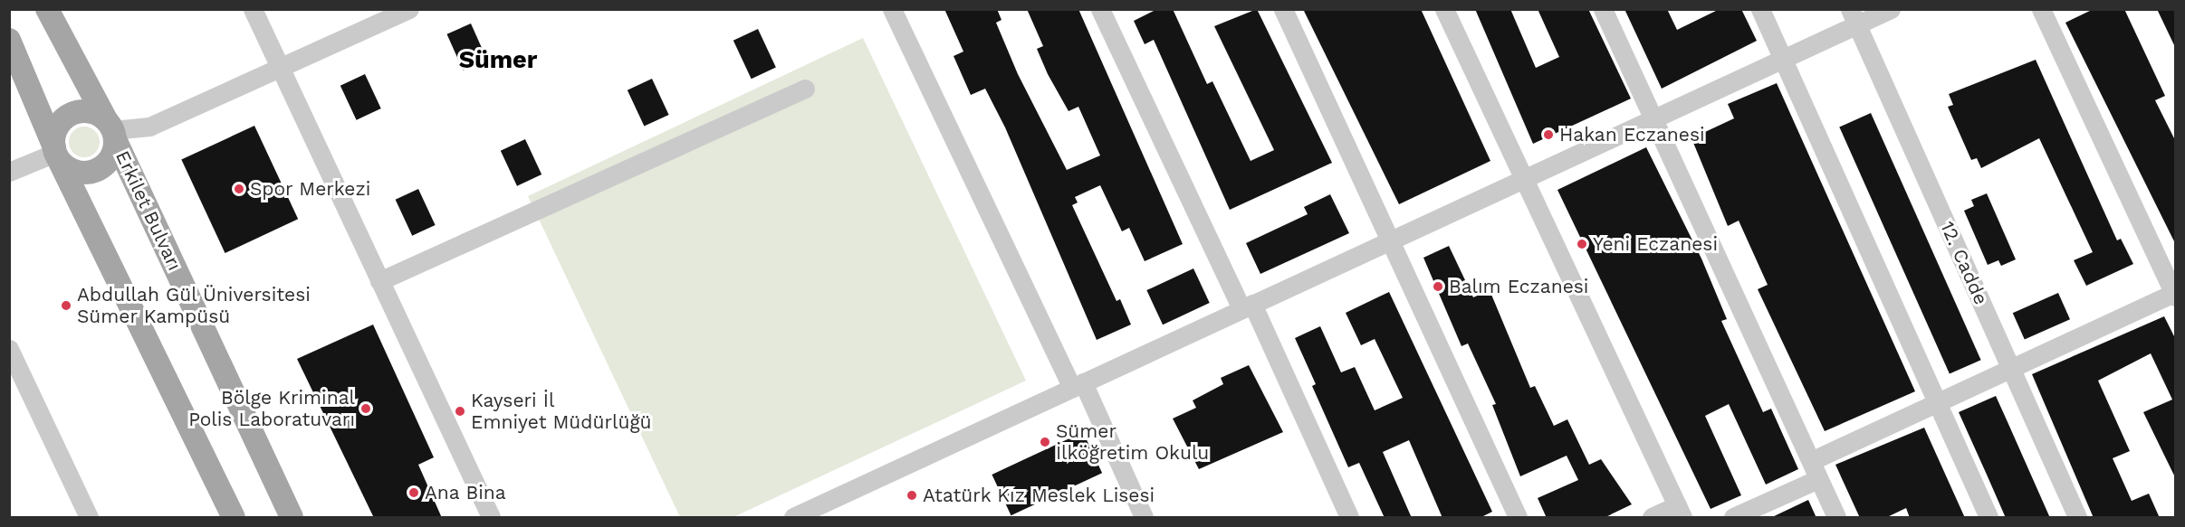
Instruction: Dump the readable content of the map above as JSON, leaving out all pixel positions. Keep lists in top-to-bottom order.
{
  "streets": {
    "main road": ["Erkilet Bulvarı"],
    "street": ["12. Cadde"]
  },
  "districts": ["Sümer"],
  "places": [
    "Hakan Eczanesi",
    "Spor Merkezi",
    "Yeni Eczanesi",
    "Balım Eczanesi",
    "Abdullah Gül Üniversitesi Sümer Kampüsü",
    "Bölge Kriminal Polis Laboratuvarı",
    "Kayseri İl Emniyet Müdürlüğü",
    "Sümer İlköğretim Okulu",
    "Ana Bina",
    "Atatürk Kız Meslek Lisesi"
  ]
}
